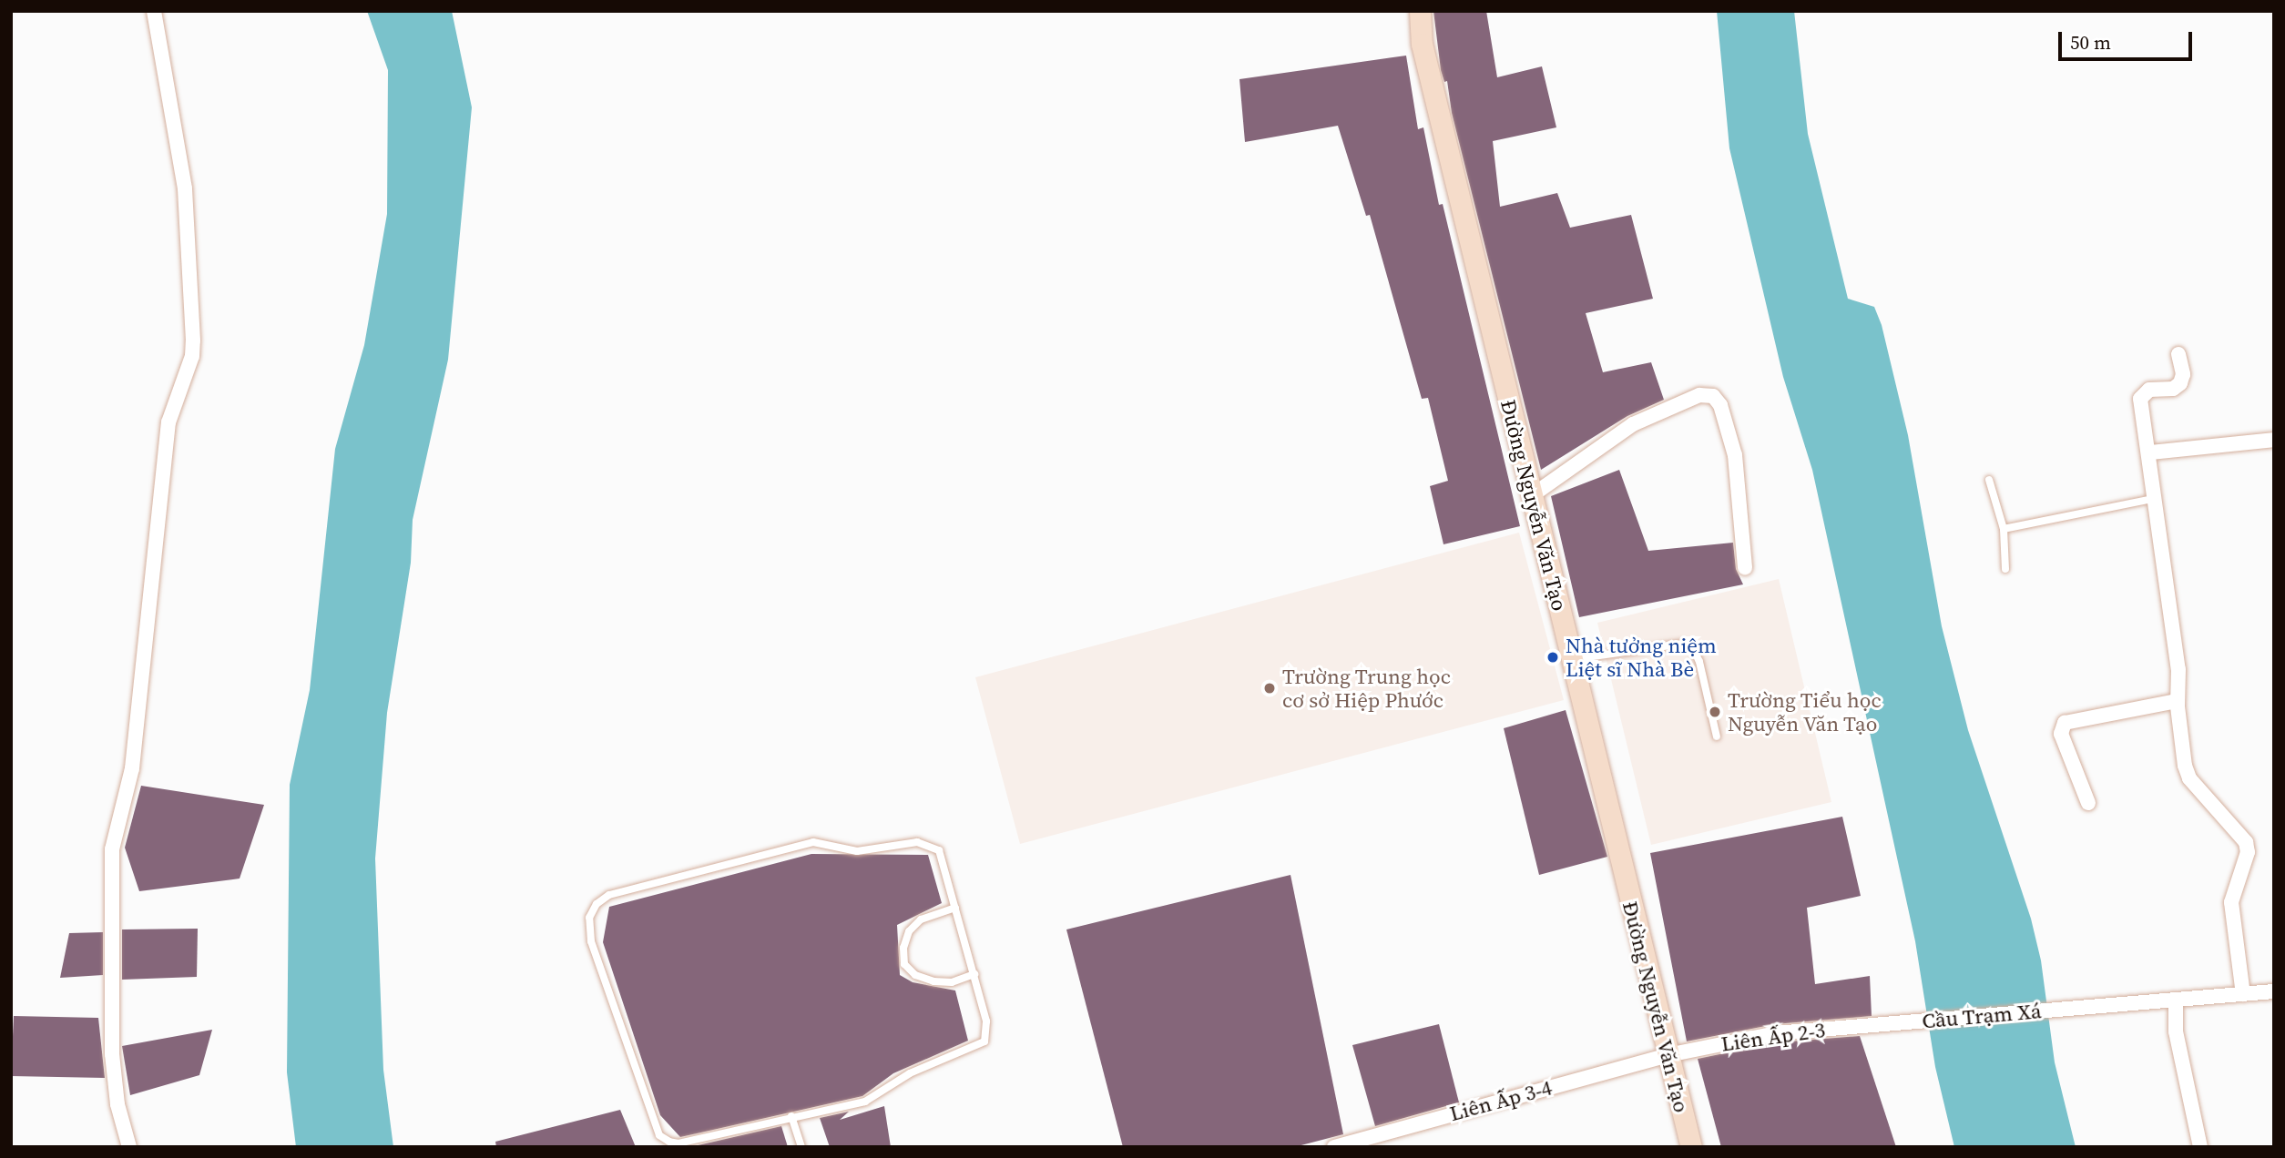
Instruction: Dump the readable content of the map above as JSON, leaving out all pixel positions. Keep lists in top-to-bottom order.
{
  "streets": {
    "main road": ["Đường Nguyễn Văn Tạo"],
    "street": ["Cầu Trạm Xá", "Liên Ấp 2-3", "Liên Ấp 3-4"]
  },
  "crossings": [
    ["Đường Nguyễn Văn Tạo", "Liên Ấp 2-3"],
    ["Đường Nguyễn Văn Tạo", "Liên Ấp 3-4"],
    ["Cầu Trạm Xá", "Liên Ấp 2-3"],
    ["Liên Ấp 2-3", "Liên Ấp 3-4"]
  ],
  "places": ["Nhà tưởng niệm Liệt sĩ Nhà Bè", "Trường Trung học cơ sở Hiệp Phước", "Trường Tiểu học Nguyễn Văn Tạo"],
  "scale_bar": "50 m"
}
